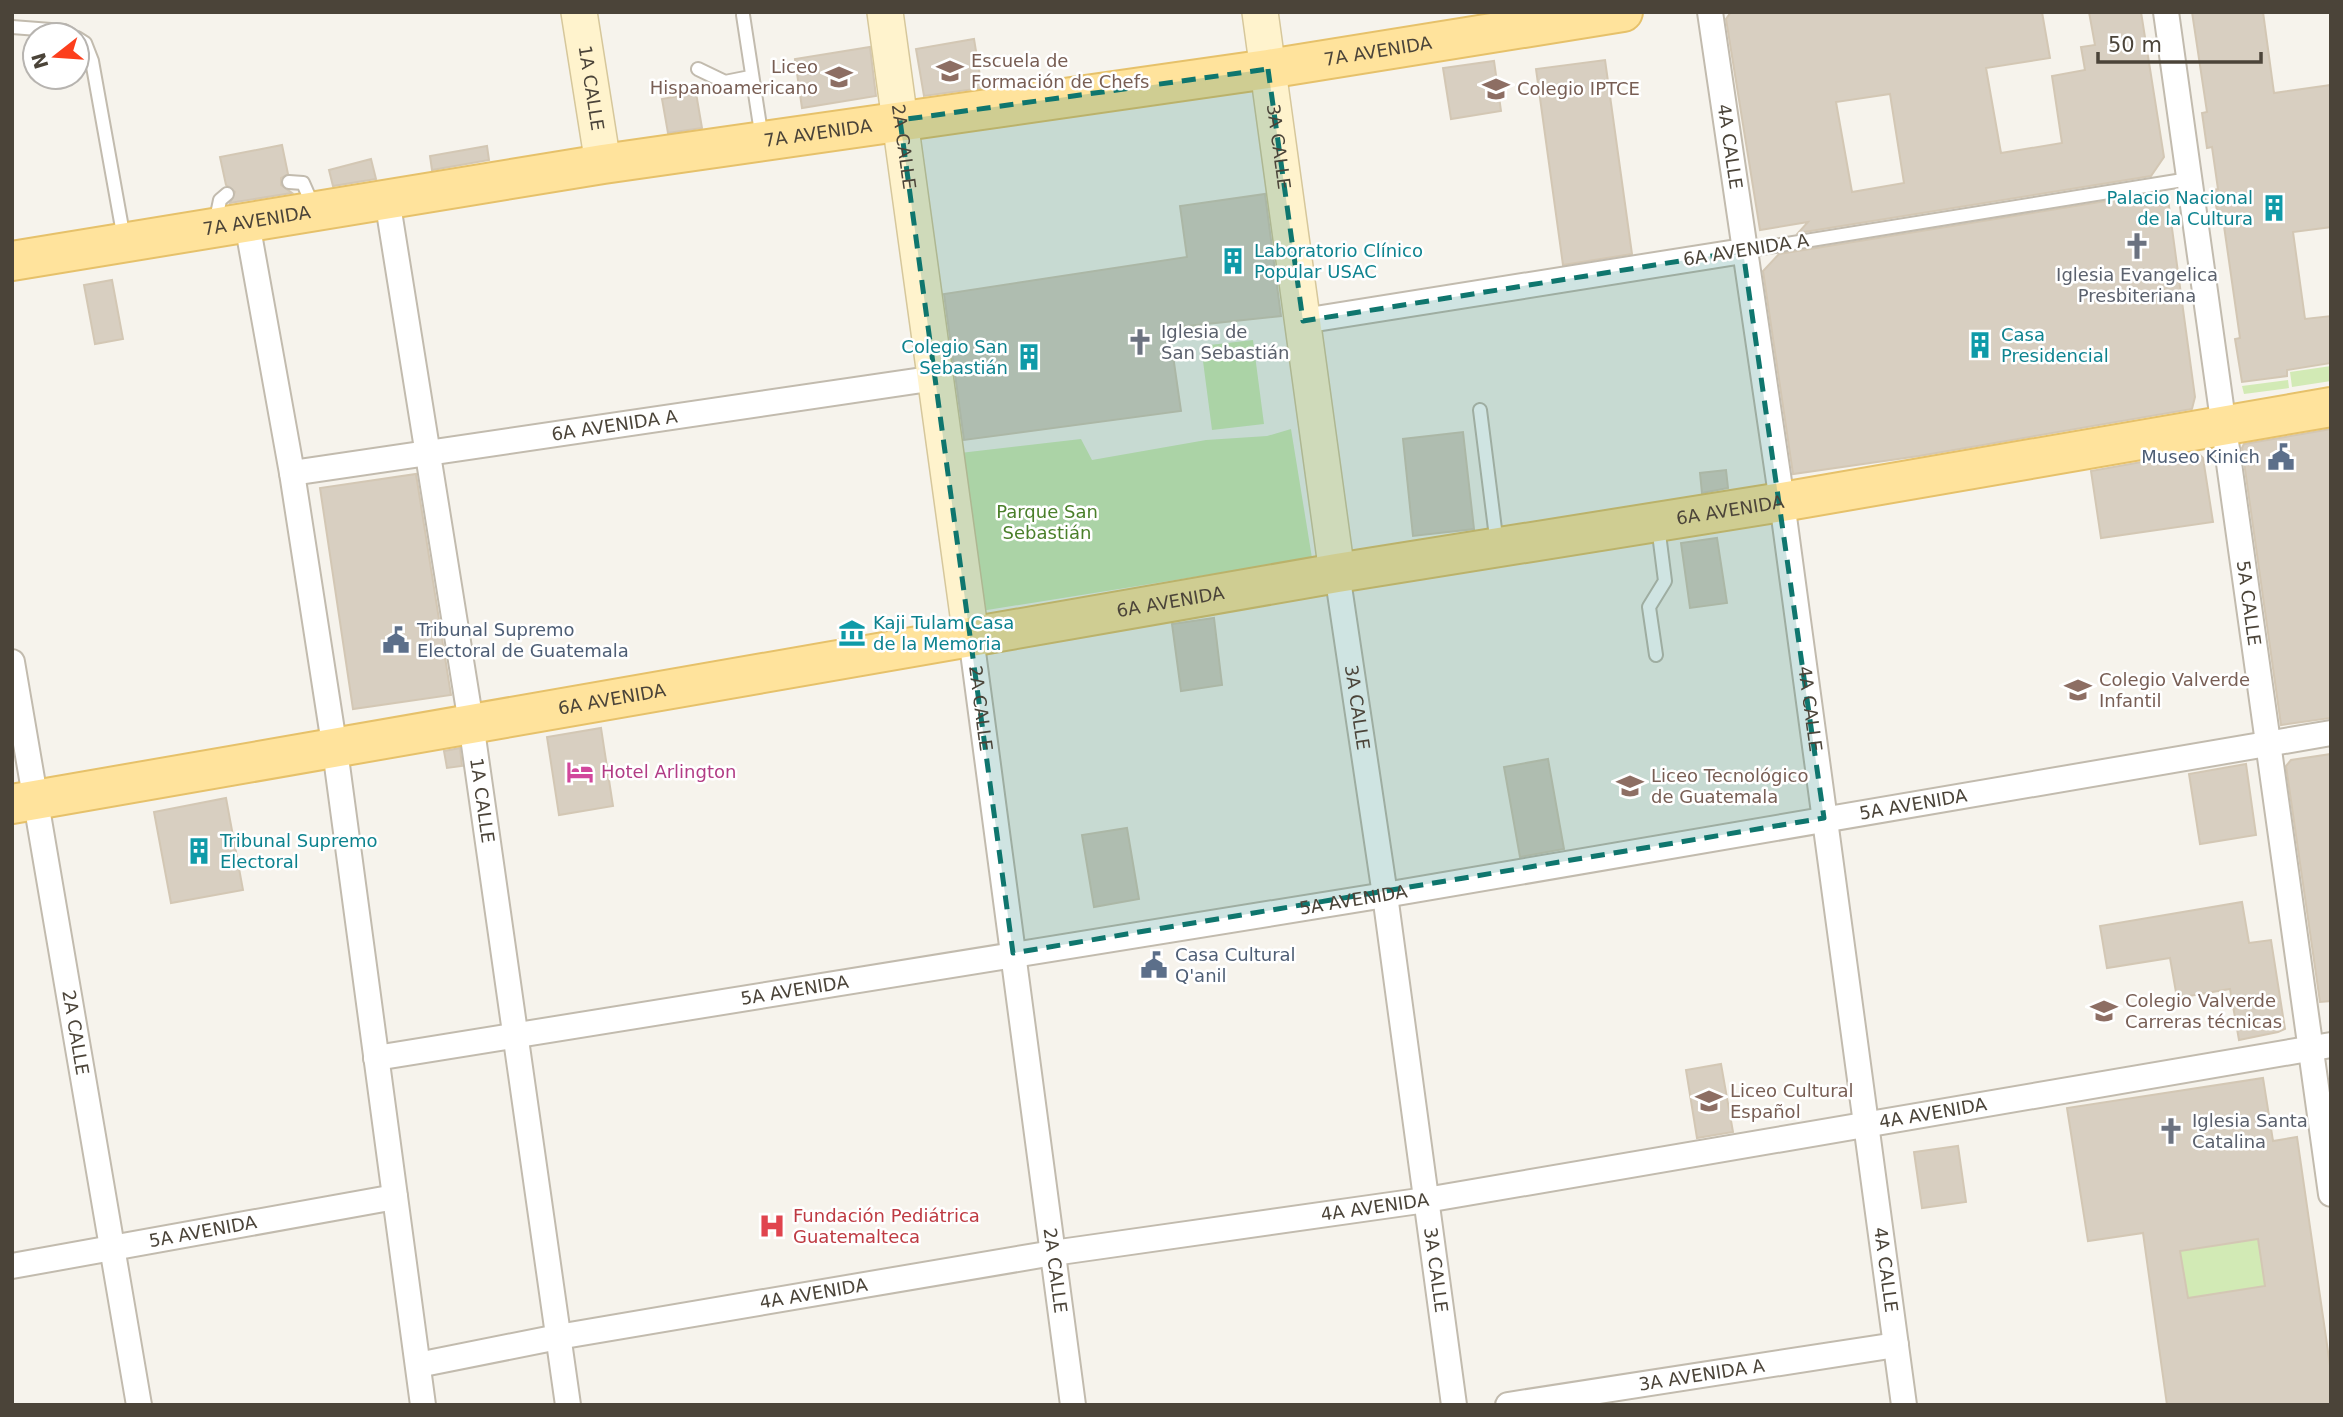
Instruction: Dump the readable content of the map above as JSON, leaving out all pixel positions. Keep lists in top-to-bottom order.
{
  "streets": {
    "main road": ["7A AVENIDA", "6A AVENIDA"],
    "street": [
      "1A CALLE",
      "2A CALLE",
      "3A CALLE",
      "4A CALLE",
      "6A AVENIDA A",
      "5A CALLE",
      "5A AVENIDA",
      "4A AVENIDA",
      "3A AVENIDA A"
    ]
  },
  "crossings": [
    ["7A AVENIDA", "1A CALLE"],
    ["7A AVENIDA", "2A CALLE"],
    ["7A AVENIDA", "3A CALLE"],
    ["1A CALLE", "6A AVENIDA A"],
    ["1A CALLE", "6A AVENIDA"],
    ["1A CALLE", "5A AVENIDA"],
    ["1A CALLE", "4A AVENIDA"],
    ["2A CALLE", "6A AVENIDA A"],
    ["2A CALLE", "6A AVENIDA"],
    ["2A CALLE", "5A AVENIDA"],
    ["2A CALLE", "4A AVENIDA"],
    ["3A CALLE", "6A AVENIDA A"],
    ["3A CALLE", "6A AVENIDA"],
    ["3A CALLE", "5A AVENIDA"],
    ["3A CALLE", "4A AVENIDA"],
    ["4A CALLE", "6A AVENIDA A"],
    ["4A CALLE", "6A AVENIDA"],
    ["4A CALLE", "5A AVENIDA"],
    ["4A CALLE", "4A AVENIDA"],
    ["4A CALLE", "3A AVENIDA A"],
    ["6A AVENIDA A", "5A CALLE"],
    ["6A AVENIDA", "5A CALLE"],
    ["5A CALLE", "5A AVENIDA"],
    ["5A CALLE", "4A AVENIDA"]
  ],
  "parks": ["Parque San Sebastián"],
  "places": {
    "school or university": [
      "Escuela de Formación de Chefs",
      "Liceo Hispanoamericano",
      "Colegio IPTCE",
      "Colegio Valverde Infantil",
      "Liceo Tecnológico de Guatemala",
      "Colegio Valverde Carreras técnicas",
      "Liceo Cultural Español"
    ],
    "building": [
      "Palacio Nacional de la Cultura",
      "Laboratorio Clínico Popular USAC",
      "Casa Presidencial",
      "Colegio San Sebastián",
      "Tribunal Supremo Electoral"
    ],
    "church": ["Iglesia Evangelica Presbiteriana", "Iglesia de San Sebastián", "Iglesia Santa Catalina"],
    "public building": ["Museo Kinich", "Tribunal Supremo Electoral de Guatemala", "Casa Cultural Q'anil"],
    "museum": ["Kaji Tulam Casa de la Memoria"],
    "hotel": ["Hotel Arlington"],
    "hospital": ["Fundación Pediátrica Guatemalteca"]
  },
  "scale_bar": "50 m",
  "north": "left"
}
